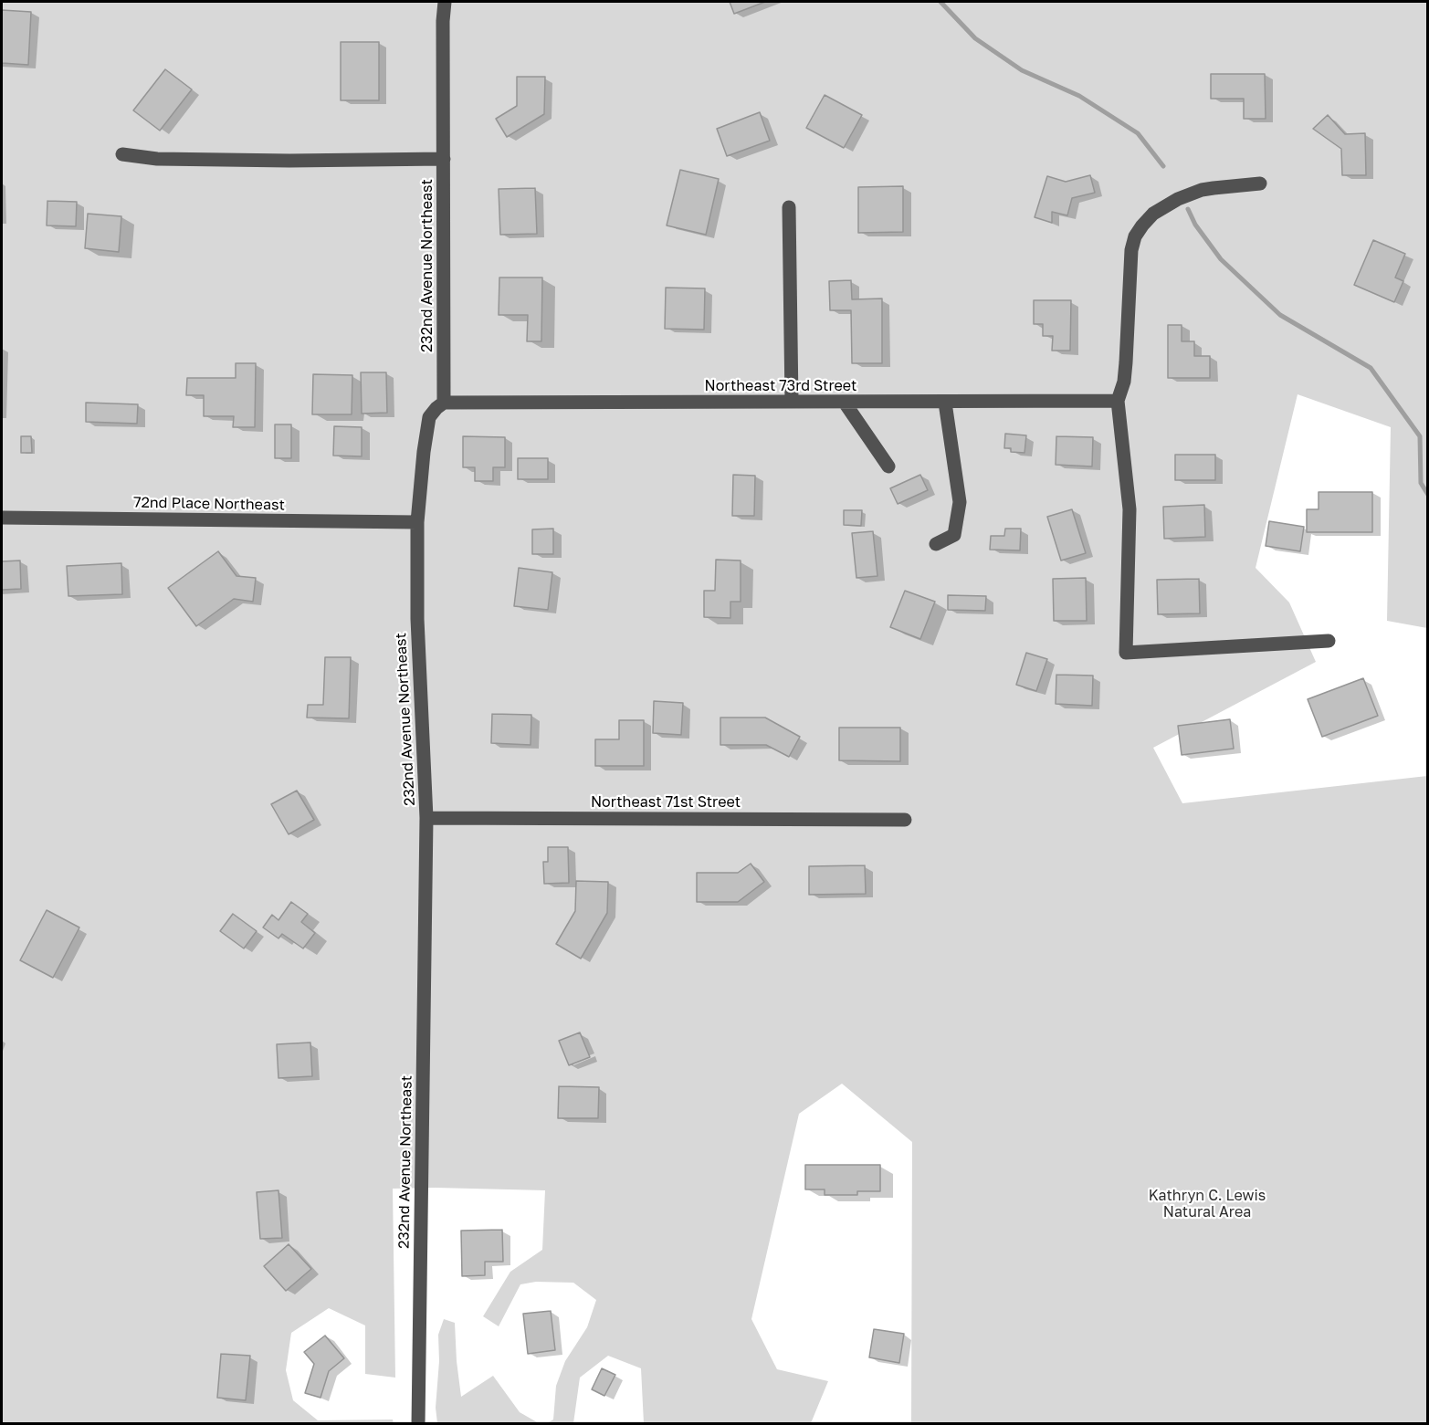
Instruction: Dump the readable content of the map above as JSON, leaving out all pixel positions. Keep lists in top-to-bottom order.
{
  "streets": {
    "street": [
      "232nd Avenue Northeast",
      "Northeast 73rd Street",
      "72nd Place Northeast",
      "Northeast 71st Street"
    ]
  },
  "crossings": [
    ["232nd Avenue Northeast", "Northeast 73rd Street"],
    ["232nd Avenue Northeast", "72nd Place Northeast"],
    ["232nd Avenue Northeast", "Northeast 71st Street"]
  ],
  "parks": ["Kathryn C. Lewis Natural Area"]
}
